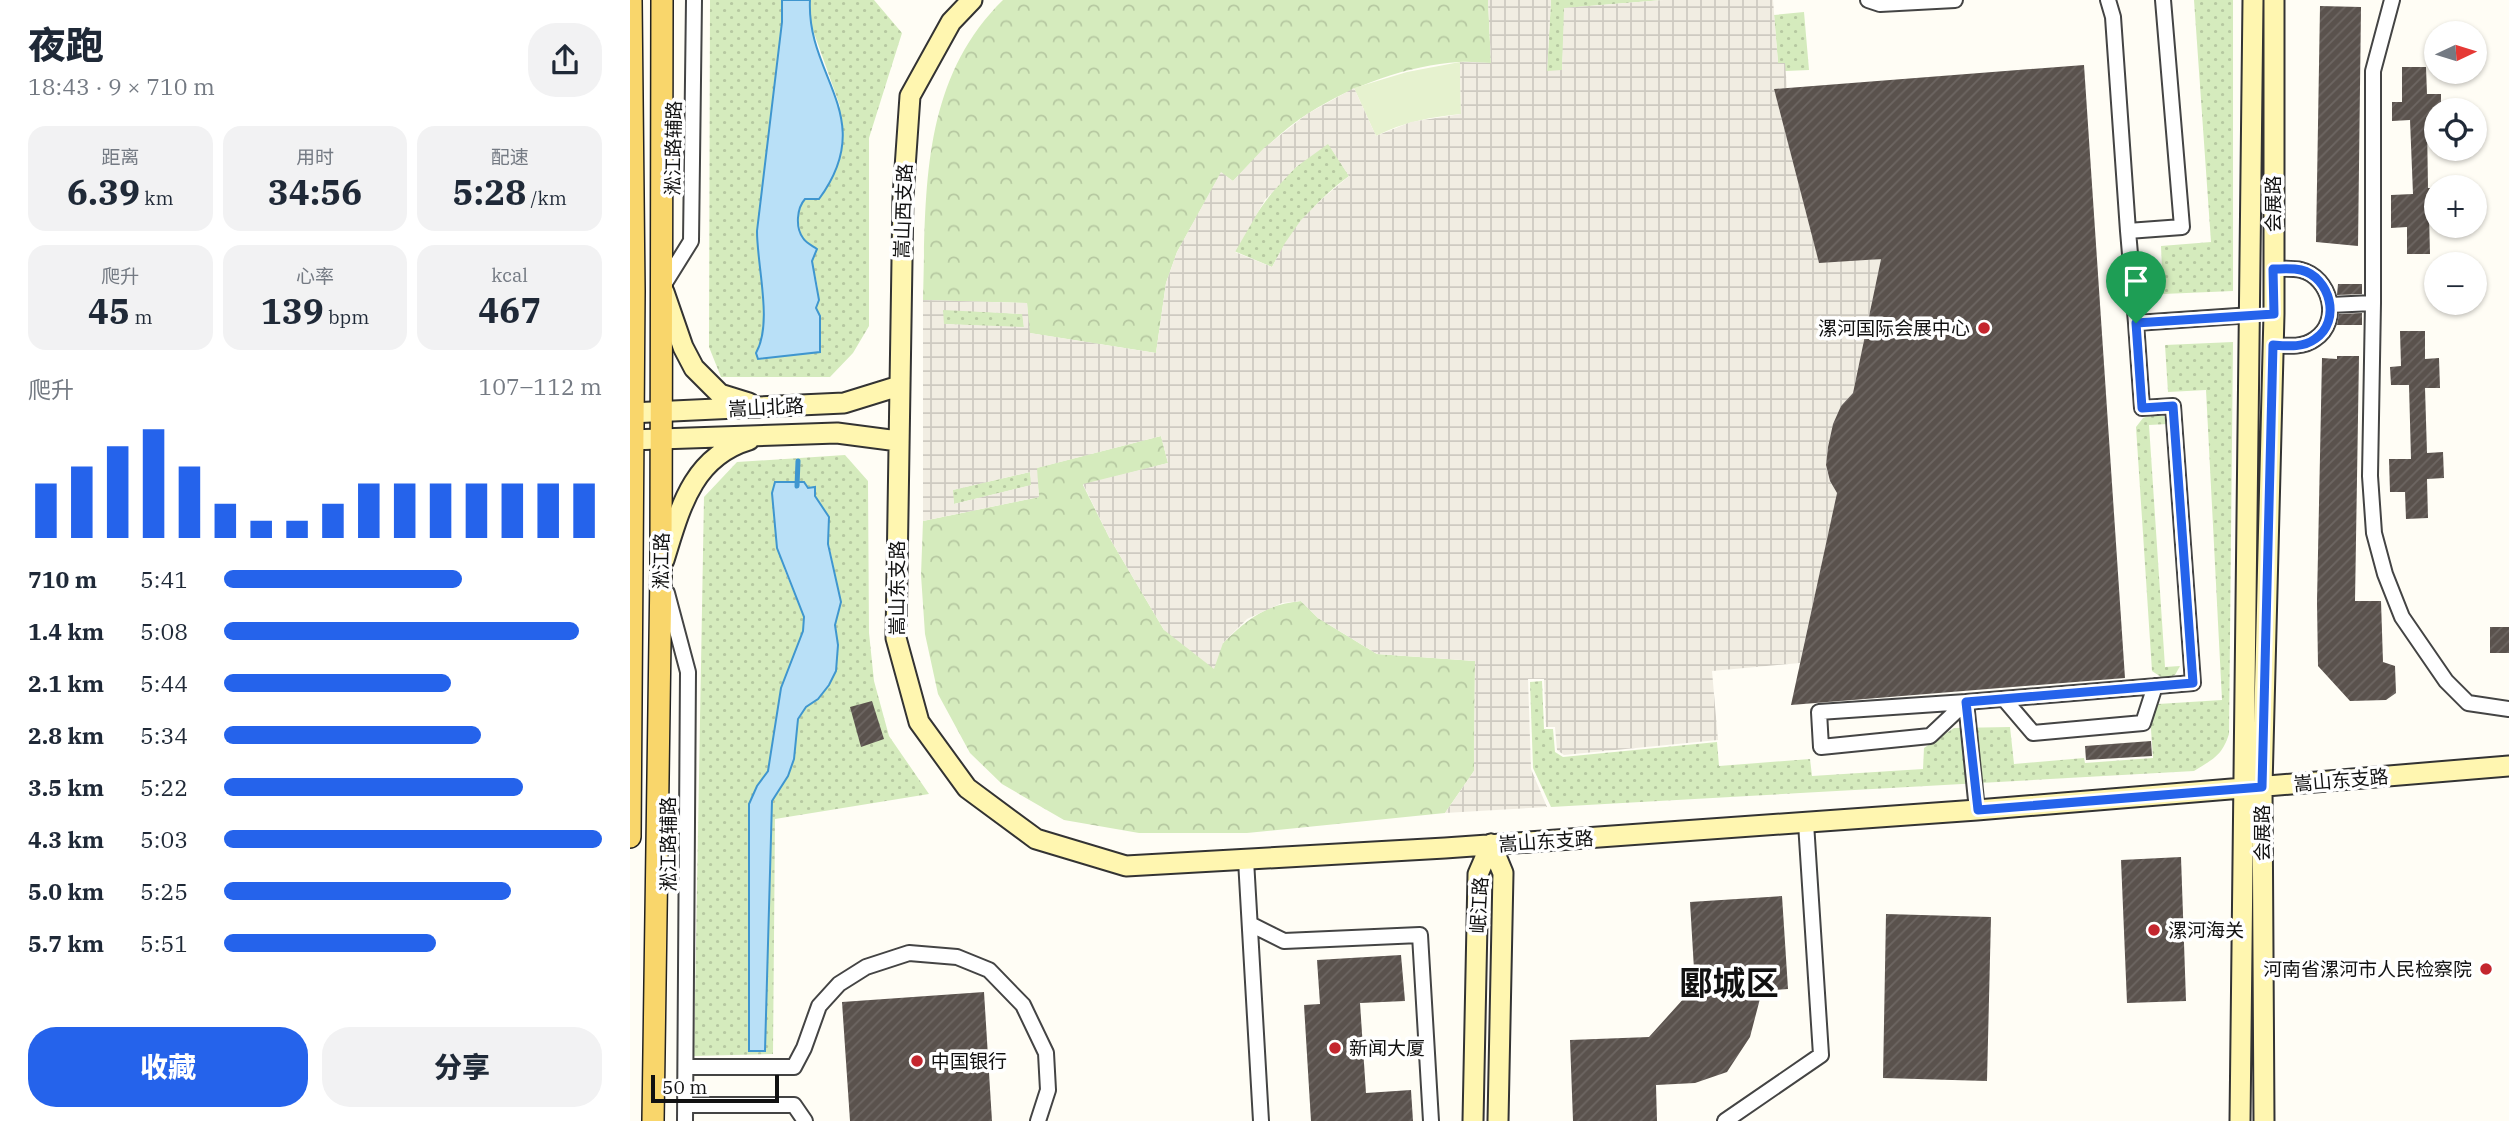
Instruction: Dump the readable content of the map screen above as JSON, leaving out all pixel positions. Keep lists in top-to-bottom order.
{
  "streets": {
    "main road": [
      "会展路",
      "嵩山西支路",
      "嵩山北路",
      "淞江路",
      "嵩山东支路",
      "岷江路"
    ],
    "street": ["淞江路辅路"]
  },
  "crossings": [
    ["淞江路辅路", "淞江路"],
    ["会展路", "嵩山东支路"],
    ["嵩山西支路", "嵩山北路"],
    ["嵩山西支路", "嵩山东支路"],
    ["嵩山北路", "淞江路"],
    ["嵩山北路", "嵩山东支路"],
    ["嵩山东支路", "岷江路"]
  ],
  "districts": ["郾城区"],
  "places": [
    "漯河国际会展中心",
    "漯河海关",
    "河南省漯河市人民检察院",
    "新闻大厦",
    "中国银行"
  ],
  "scale_bar": "50 m",
  "north": "right",
  "page": {
    "heading": ["夜跑", "18:43 · 9 × 710 m"],
    "map_buttons": ["+", "−"],
    "stats": [
      ["距离", "6.39 km"],
      ["用时", "34:56"],
      ["配速", "5:28 /km"],
      ["爬升", "45 m"],
      ["心率", "139 bpm"],
      ["kcal", "467"]
    ],
    "chart": ["爬升", "107–112 m"],
    "list": [
      {
        "name": "710 m",
        "note": "5:41"
      },
      {
        "name": "1.4 km",
        "note": "5:08"
      },
      {
        "name": "2.1 km",
        "note": "5:44"
      },
      {
        "name": "2.8 km",
        "note": "5:34"
      },
      {
        "name": "3.5 km",
        "note": "5:22"
      },
      {
        "name": "4.3 km",
        "note": "5:03"
      },
      {
        "name": "5.0 km",
        "note": "5:25"
      },
      {
        "name": "5.7 km",
        "note": "5:51"
      }
    ],
    "buttons": ["收藏", "分享"],
    "scale": "50 m"
  }
}
